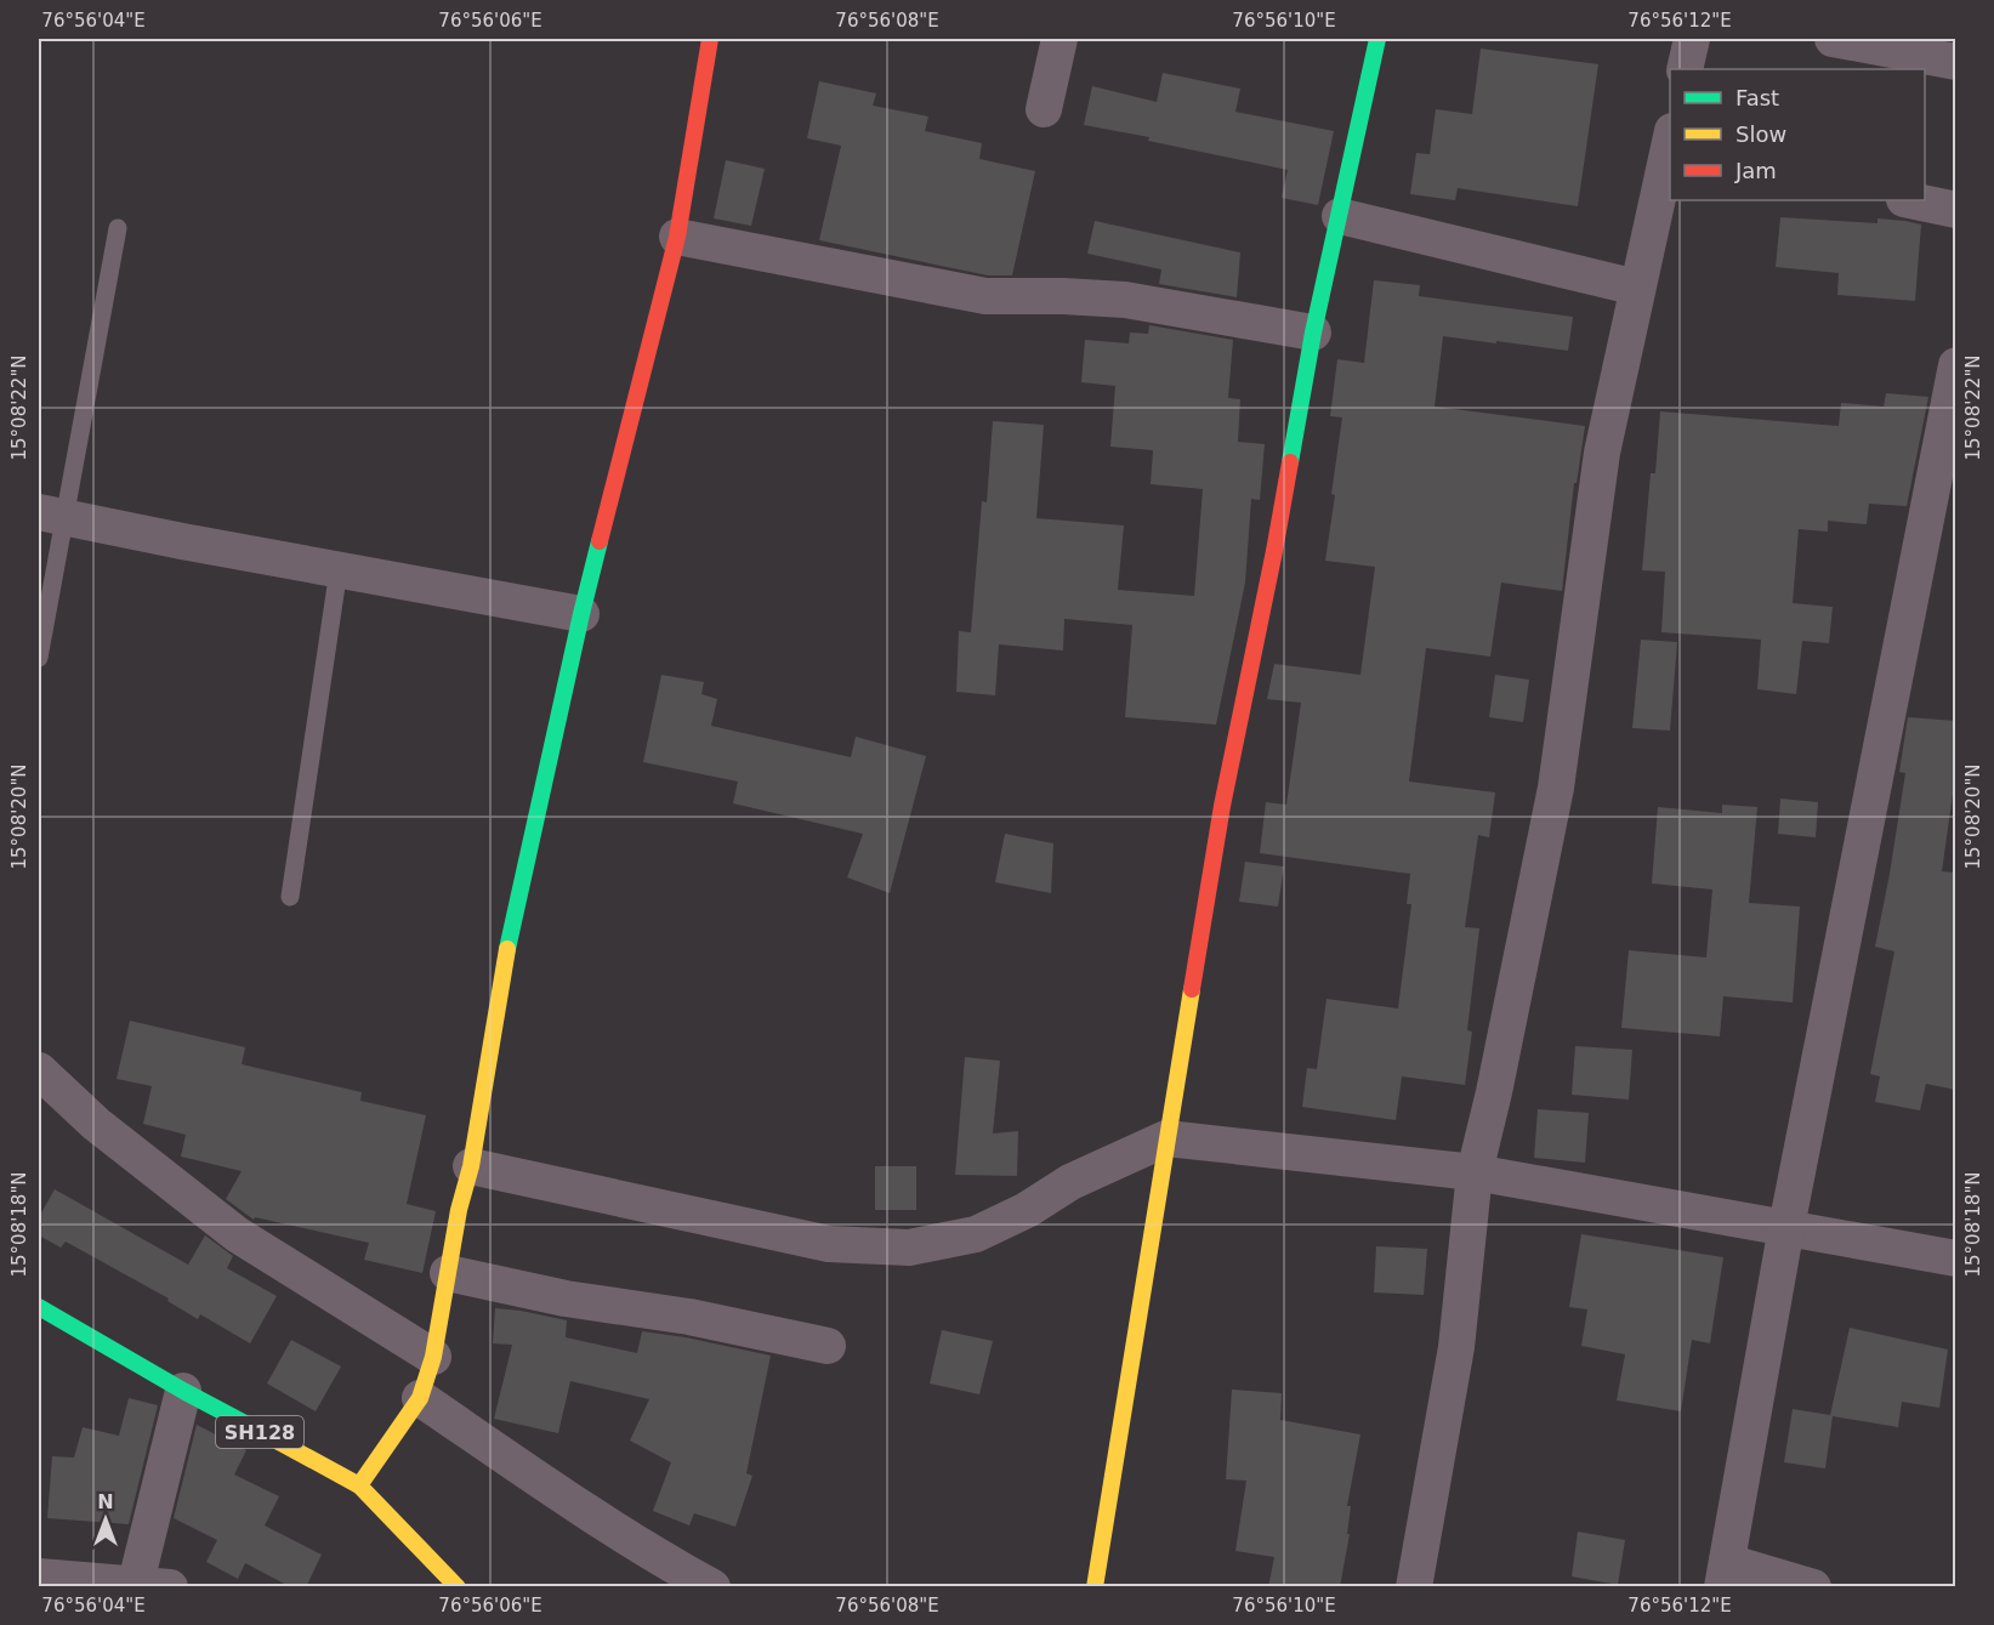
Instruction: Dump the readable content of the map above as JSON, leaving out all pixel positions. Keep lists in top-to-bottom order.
{
  "streets": {
    "street": ["SH128"]
  },
  "legend": ["Fast", "Slow", "Jam"],
  "north": "top",
  "coordinates": [
    "76°56'04\"E",
    "76°56'06\"E",
    "76°56'08\"E",
    "76°56'10\"E",
    "76°56'12\"E",
    "15°08'22\"N",
    "15°08'20\"N",
    "15°08'18\"N"
  ]
}
